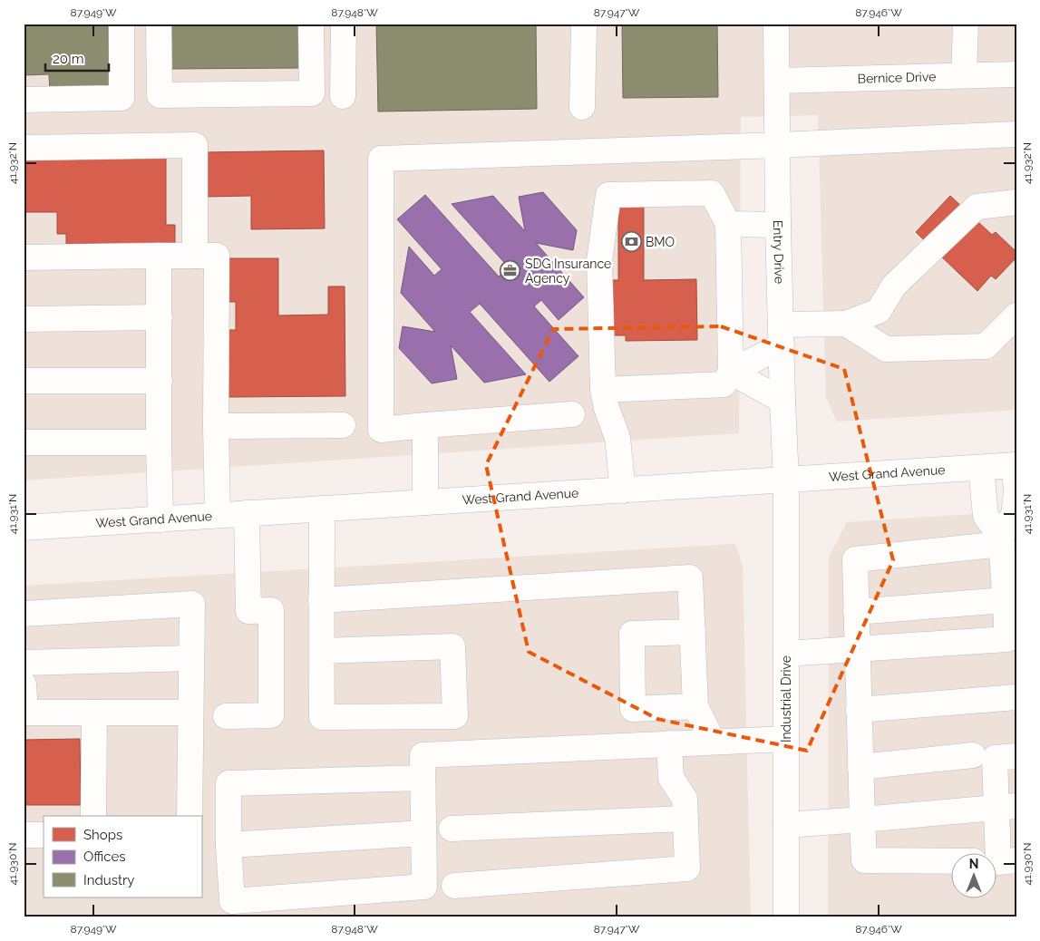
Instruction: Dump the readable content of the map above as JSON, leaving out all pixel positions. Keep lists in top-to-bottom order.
{
  "streets": {
    "street": [
      "Bernice Drive",
      "Entry Drive",
      "West Grand Avenue",
      "Industrial Drive"
    ]
  },
  "crossings": [
    ["Bernice Drive", "Entry Drive"],
    ["Entry Drive", "West Grand Avenue"],
    ["Entry Drive", "Industrial Drive"],
    ["West Grand Avenue", "Industrial Drive"]
  ],
  "places": {
    "bank": ["BMO"],
    "office": ["SDG Insurance Agency"]
  },
  "legend": ["Shops", "Offices", "Industry"],
  "scale_bar": "20 m",
  "north": "top",
  "coordinates": [
    "87.949°W",
    "87.948°W",
    "87.947°W",
    "87.946°W",
    "41.932°N",
    "41.931°N",
    "41.930°N"
  ]
}
